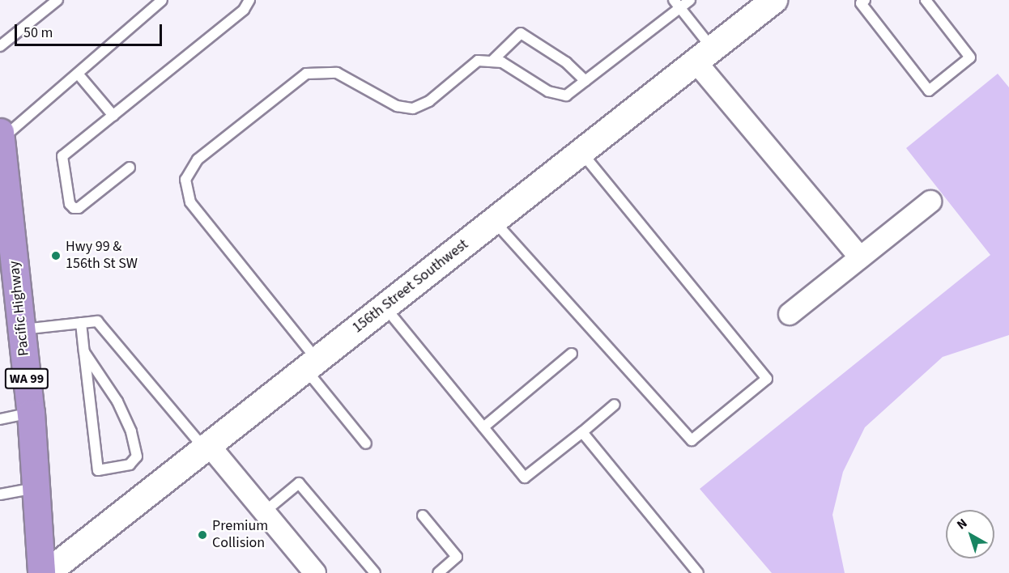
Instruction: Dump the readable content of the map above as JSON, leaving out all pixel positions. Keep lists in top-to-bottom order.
{
  "streets": {
    "highway": ["Pacific Highway", "WA 99"],
    "street": ["156th Street Southwest"]
  },
  "places": ["Hwy 99 & 156th St SW", "Premium Collision"],
  "scale_bar": "50 m",
  "north": "top left"
}
